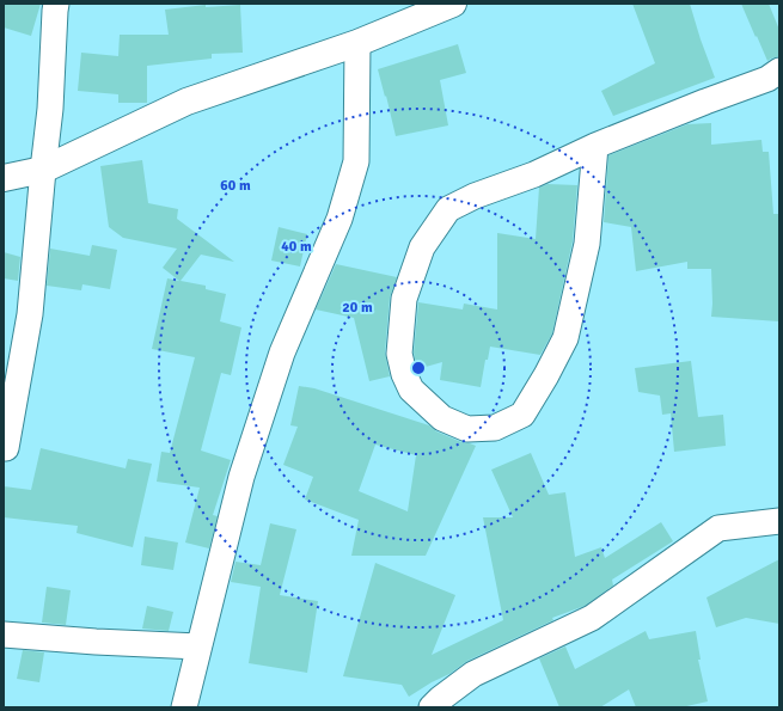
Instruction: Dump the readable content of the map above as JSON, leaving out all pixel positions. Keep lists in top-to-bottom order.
{
  "rings": ["60 m", "40 m", "20 m"]
}
